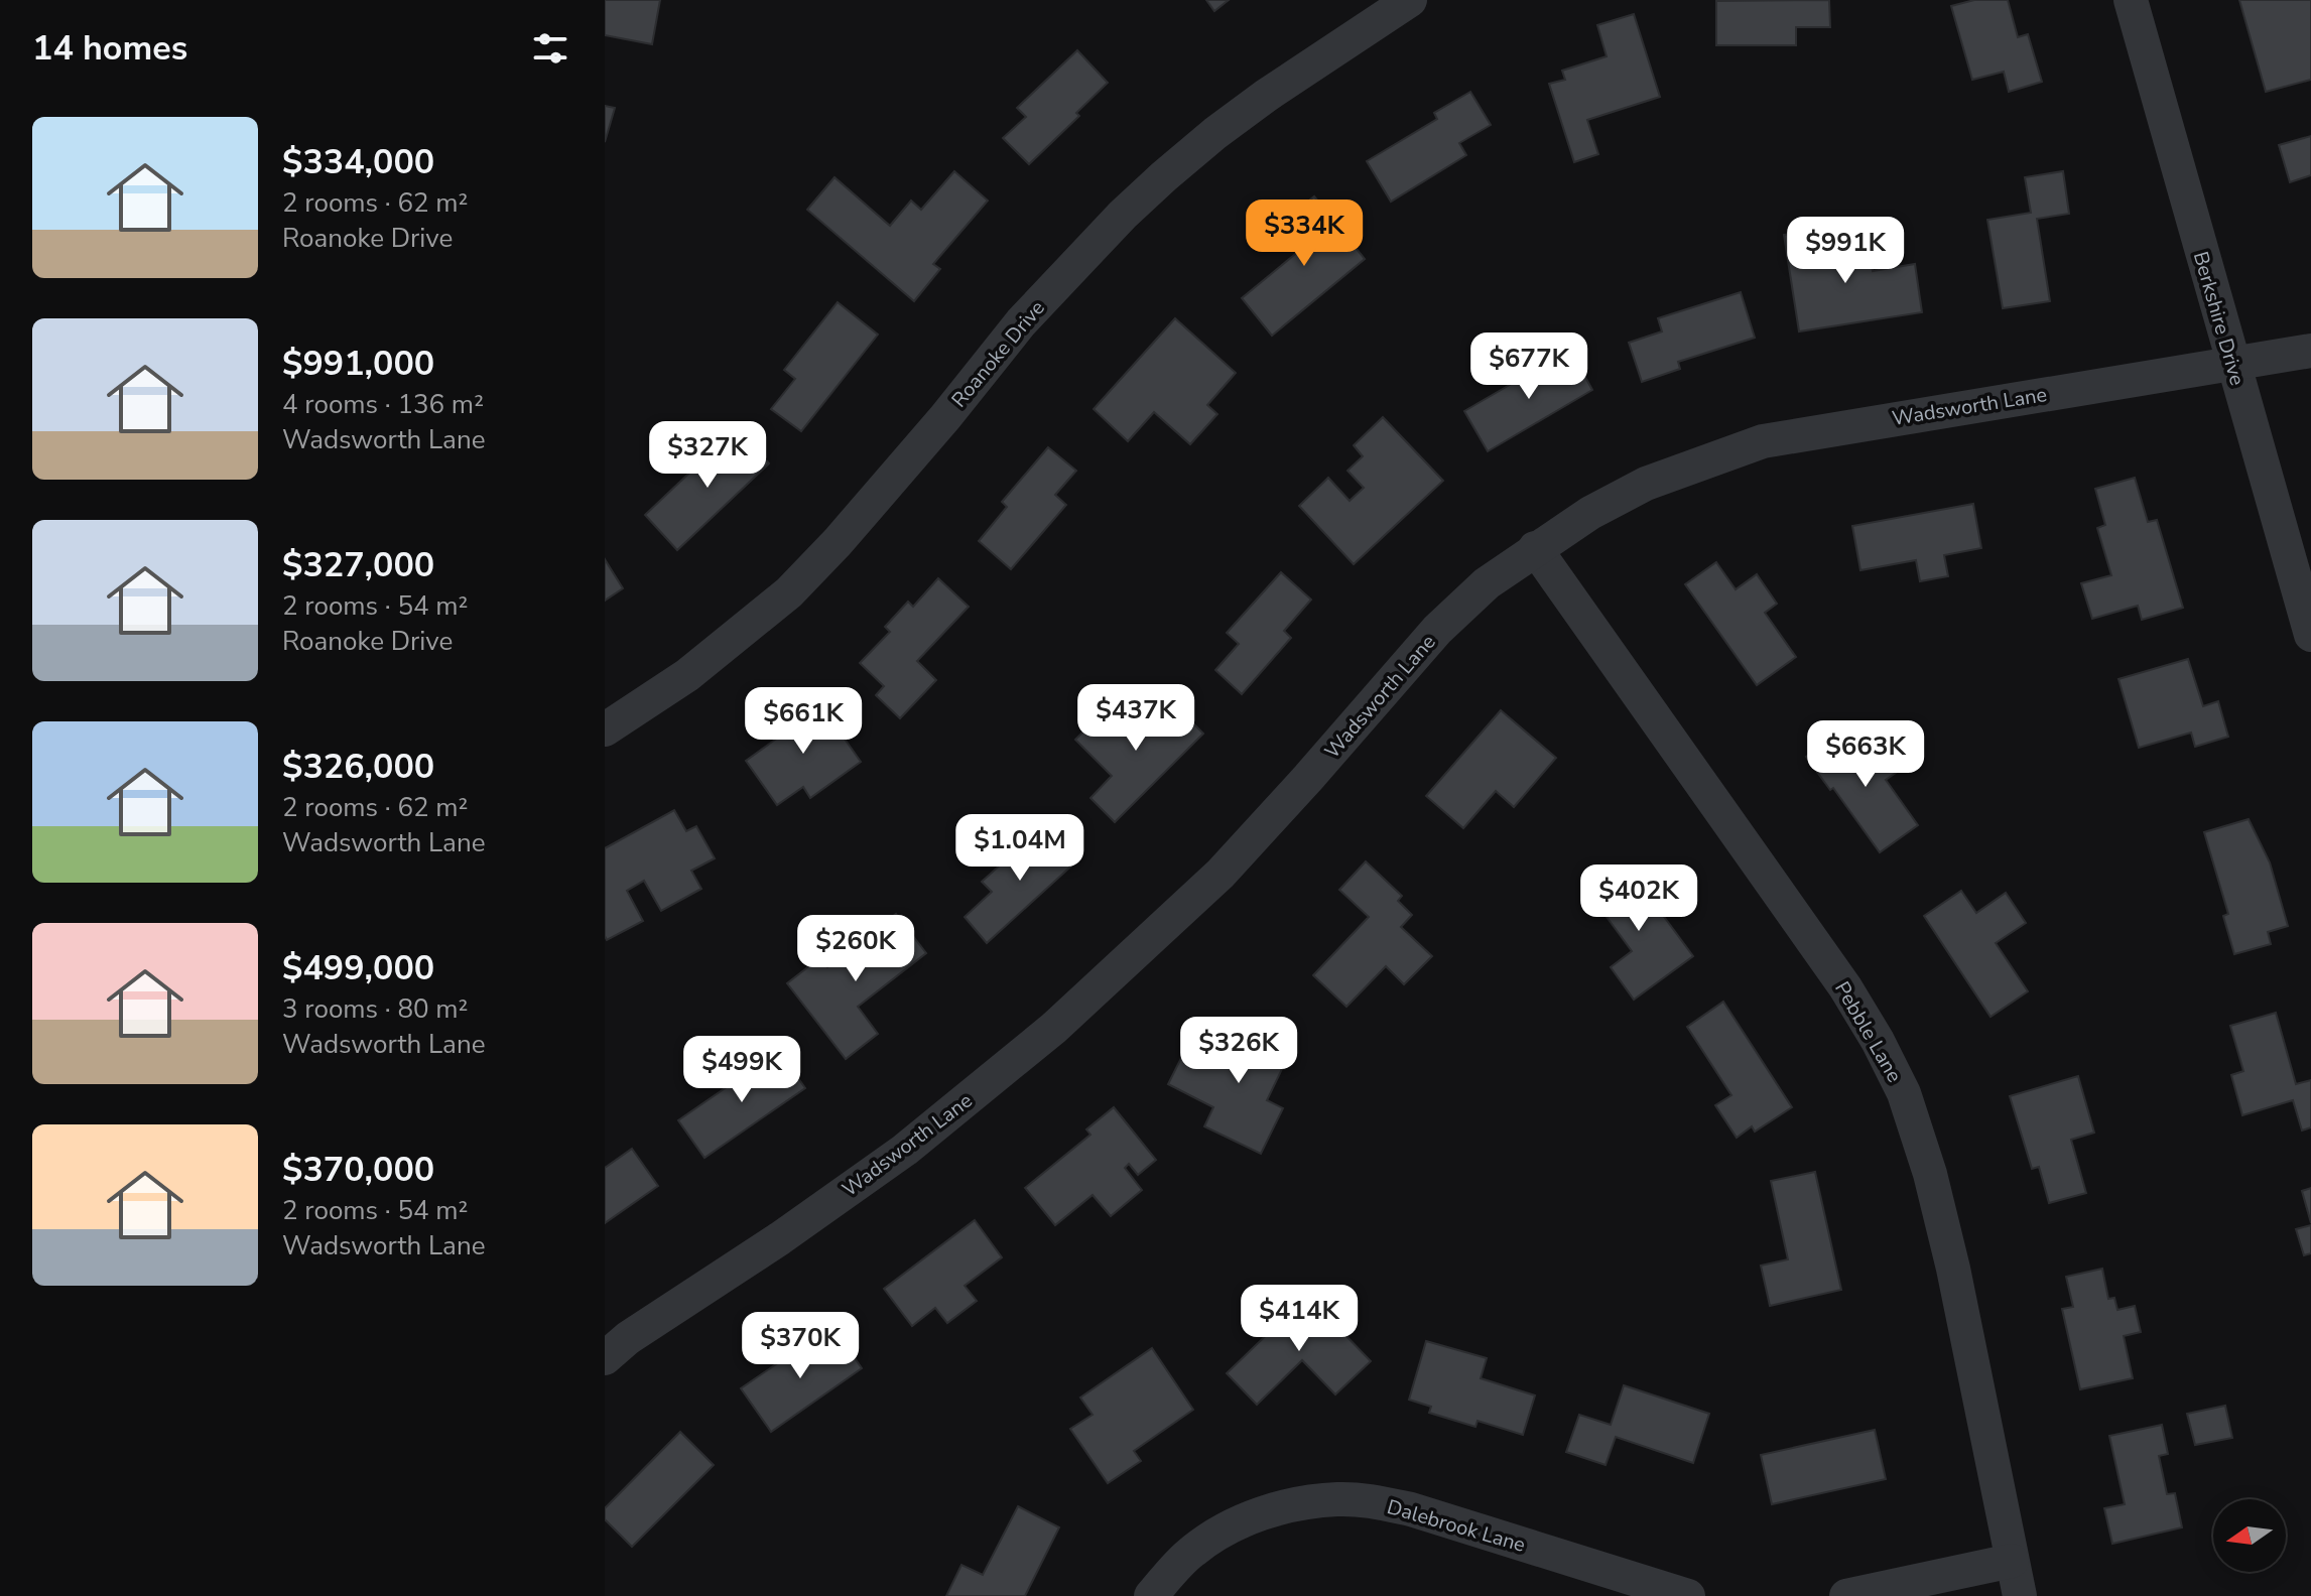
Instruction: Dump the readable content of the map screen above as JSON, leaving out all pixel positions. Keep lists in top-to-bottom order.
{
  "streets": {
    "street": [
      "Berkshire Drive",
      "Roanoke Drive",
      "Wadsworth Lane",
      "Pebble Lane",
      "Dalebrook Lane"
    ]
  },
  "crossings": [
    ["Berkshire Drive", "Wadsworth Lane"],
    ["Wadsworth Lane", "Pebble Lane"]
  ],
  "north": "left",
  "page": {
    "heading": "14 homes",
    "list": [
      {
        "name": "$334,000",
        "note": "2 rooms · 62 m² · Roanoke Drive"
      },
      {
        "name": "$991,000",
        "note": "4 rooms · 136 m² · Wadsworth Lane"
      },
      {
        "name": "$327,000",
        "note": "2 rooms · 54 m² · Roanoke Drive"
      },
      {
        "name": "$326,000",
        "note": "2 rooms · 62 m² · Wadsworth Lane"
      },
      {
        "name": "$499,000",
        "note": "3 rooms · 80 m² · Wadsworth Lane"
      },
      {
        "name": "$370,000",
        "note": "2 rooms · 54 m² · Wadsworth Lane"
      }
    ],
    "price": [
      "$334K",
      "$991K",
      "$677K",
      "$327K",
      "$437K",
      "$661K",
      "$663K",
      "$1.04M",
      "$402K",
      "$260K",
      "$326K",
      "$499K",
      "$414K",
      "$370K"
    ]
  }
}
